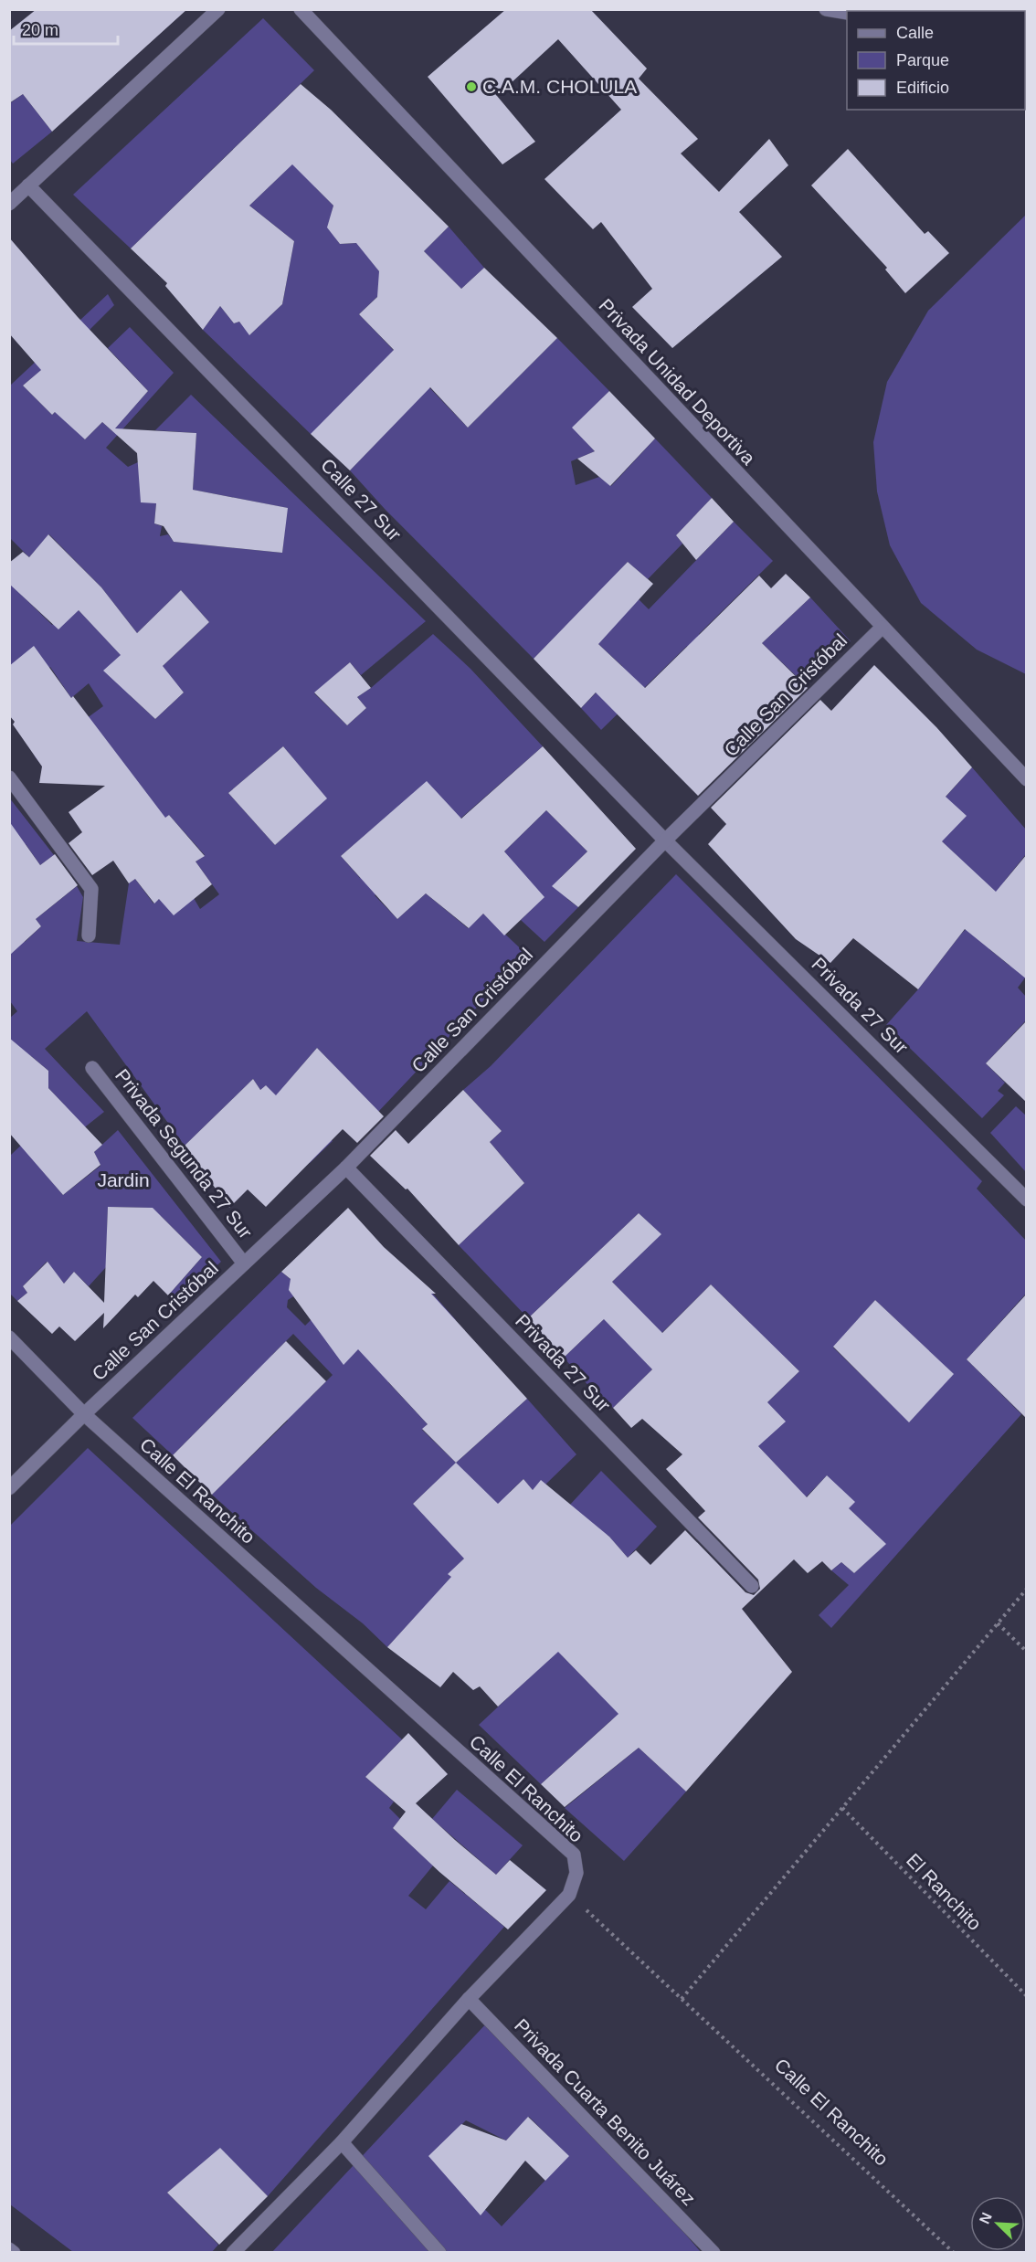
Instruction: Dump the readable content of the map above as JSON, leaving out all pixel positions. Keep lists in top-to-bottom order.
{
  "streets": {
    "street": [
      "Privada Unidad Deportiva",
      "Calle 27 Sur",
      "Calle San Cristóbal",
      "Privada 27 Sur",
      "Privada Segunda 27 Sur",
      "Calle El Ranchito",
      "Privada Cuarta Benito Juárez"
    ],
    "path": ["El Ranchito"]
  },
  "crossings": [
    ["Privada Unidad Deportiva", "Calle San Cristóbal"],
    ["Calle 27 Sur", "Calle San Cristóbal"],
    ["Calle 27 Sur", "Privada 27 Sur"],
    ["Calle San Cristóbal", "Privada 27 Sur"],
    ["Calle San Cristóbal", "Privada Segunda 27 Sur"],
    ["Calle San Cristóbal", "Calle El Ranchito"]
  ],
  "parks": ["Jardin"],
  "places": ["C.A.M. CHOLULA"],
  "legend": ["Calle", "Parque", "Edificio"],
  "scale_bar": "20 m",
  "north": "top left"
}
